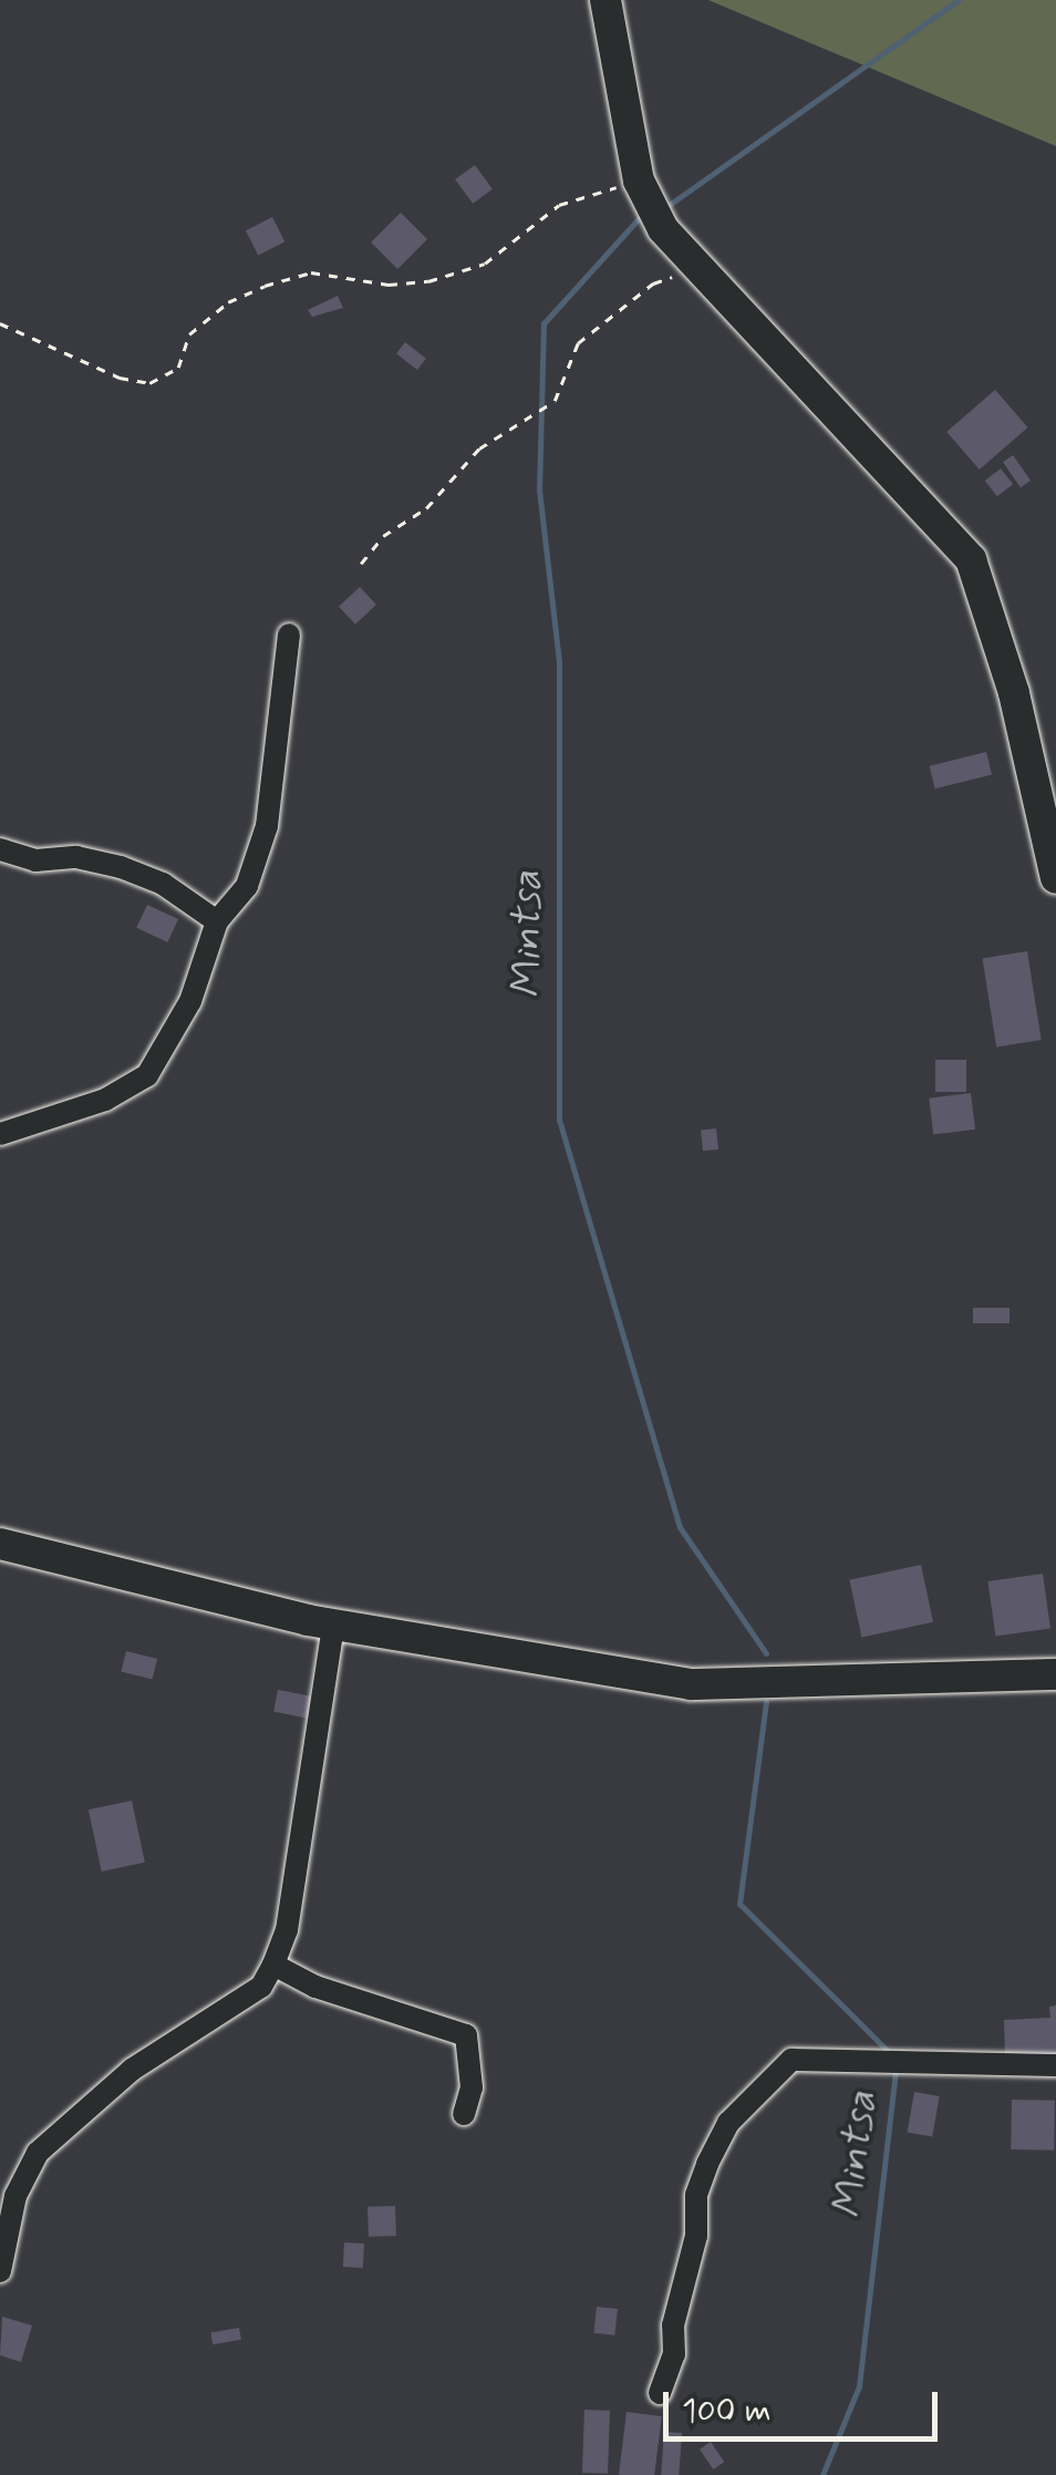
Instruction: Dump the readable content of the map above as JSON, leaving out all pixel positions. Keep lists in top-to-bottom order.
{
  "water": ["Mintsa"],
  "scale_bar": "100 m"
}
